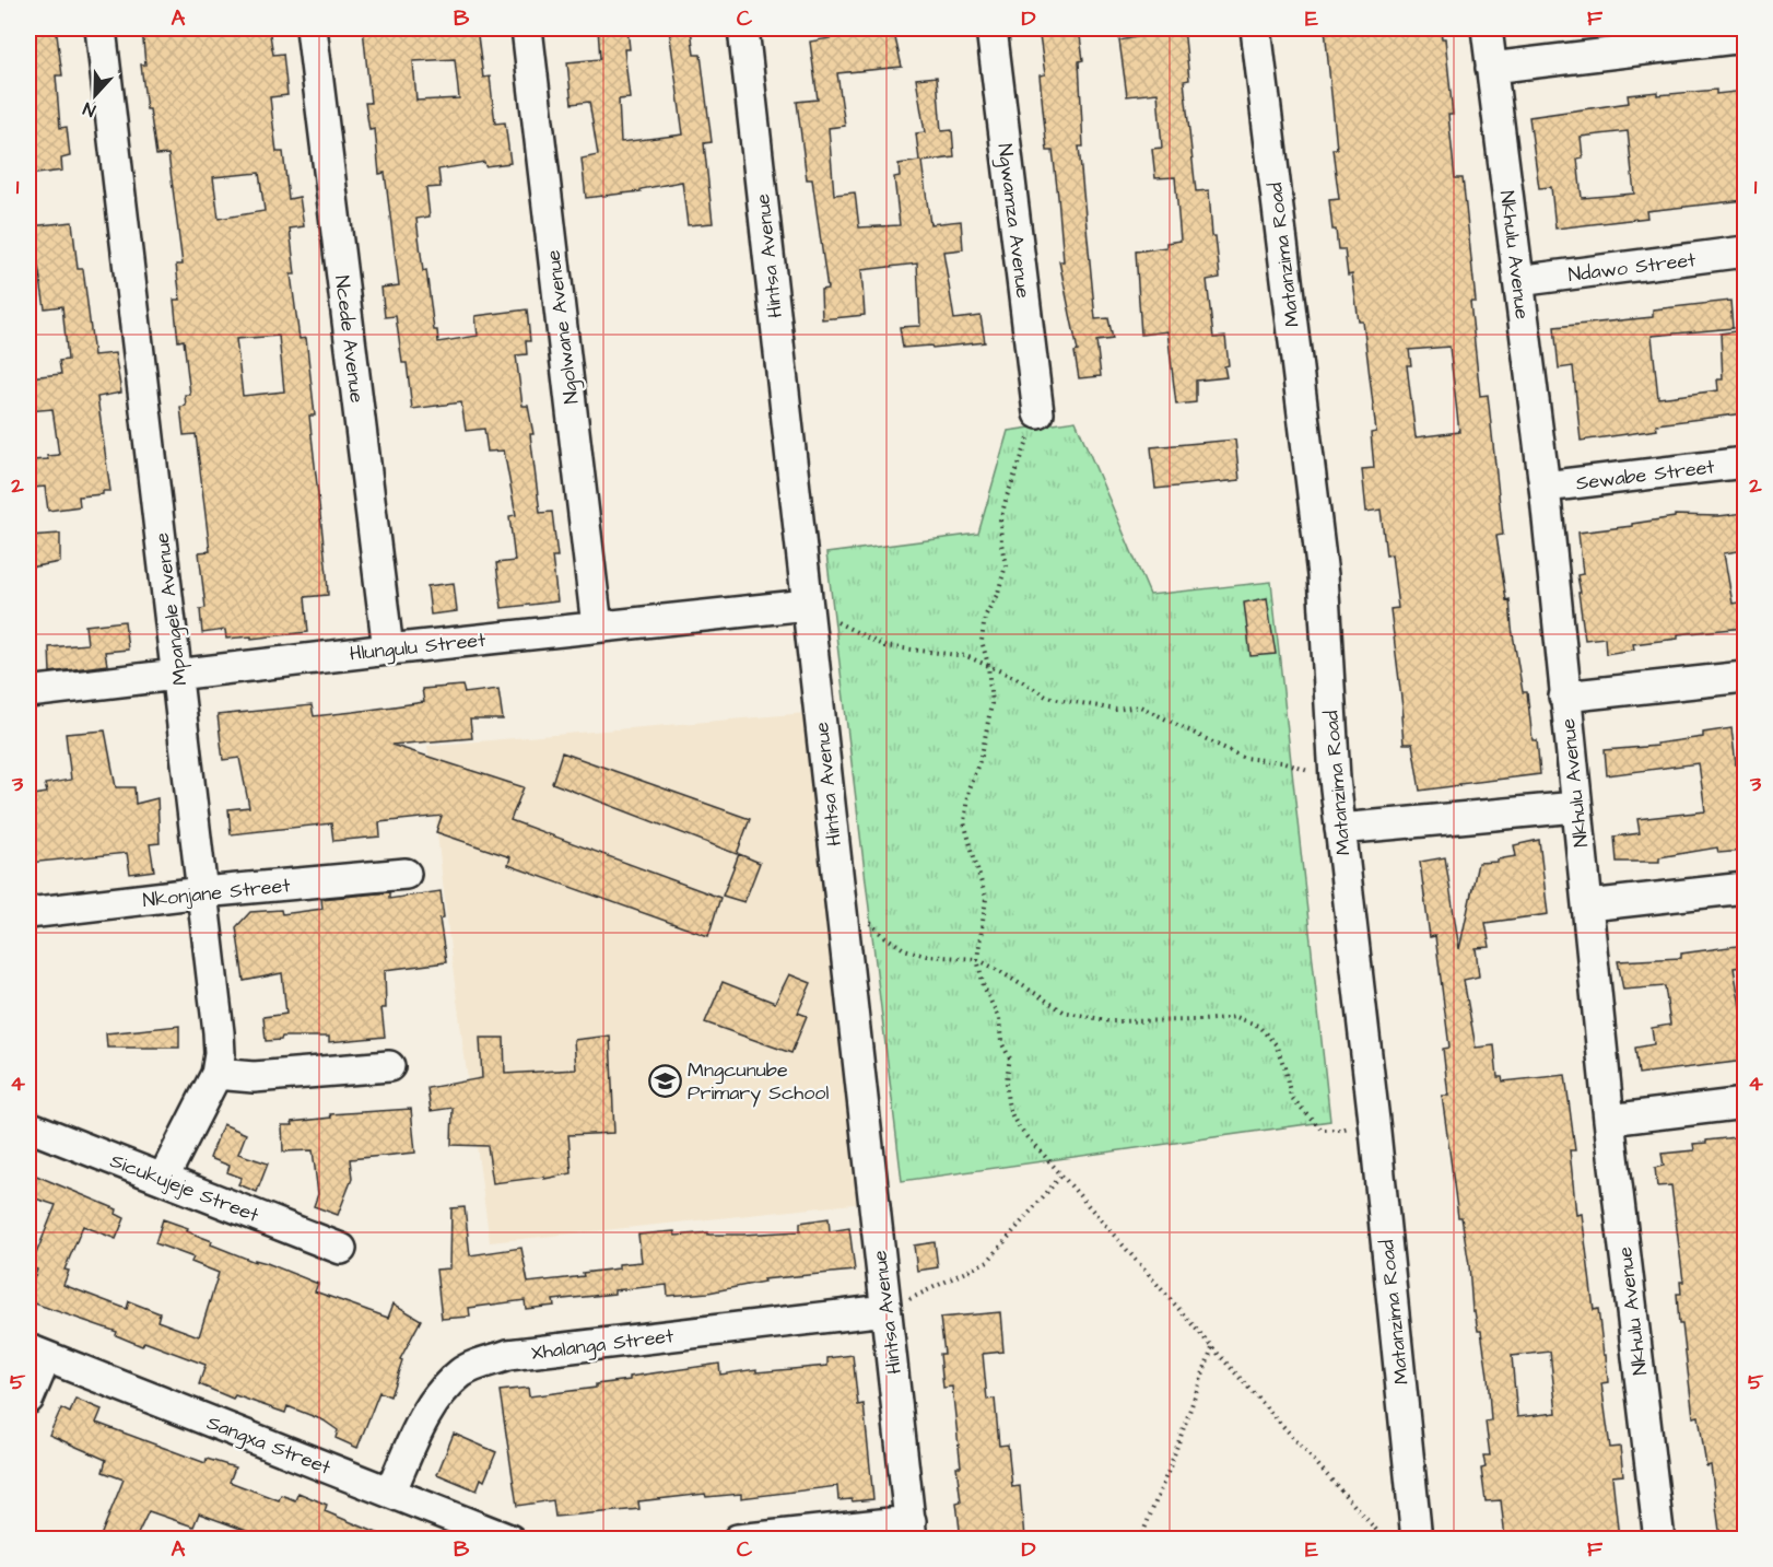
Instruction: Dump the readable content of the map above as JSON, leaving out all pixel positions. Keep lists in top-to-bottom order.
{
  "streets": {
    "street": [
      "Ngwamza Avenue",
      "Matanzima Road",
      "Nkhulu Avenue",
      "Hintsa Avenue",
      "Ndawo Street",
      "Ngolwane Avenue",
      "Ncede Avenue",
      "Sewabe Street",
      "Mpangele Avenue",
      "Hlungulu Street",
      "Nkonjane Street",
      "Sicukujeje Street",
      "Xhalanga Street",
      "Sangxa Street"
    ]
  },
  "crossings": [
    ["Nkhulu Avenue", "Ndawo Street"],
    ["Nkhulu Avenue", "Sewabe Street"],
    ["Hintsa Avenue", "Hlungulu Street"],
    ["Hintsa Avenue", "Xhalanga Street"],
    ["Ngolwane Avenue", "Hlungulu Street"],
    ["Ncede Avenue", "Hlungulu Street"],
    ["Mpangele Avenue", "Hlungulu Street"],
    ["Mpangele Avenue", "Nkonjane Street"],
    ["Mpangele Avenue", "Sicukujeje Street"],
    ["Xhalanga Street", "Sangxa Street"]
  ],
  "places": {
    "school or university": ["Mngcunube Primary School"]
  },
  "north": "bottom",
  "grid": {
    "columns": [
      "A",
      "B",
      "C",
      "D",
      "E",
      "F"
    ],
    "rows": [
      "1",
      "2",
      "3",
      "4",
      "5"
    ]
  }
}
